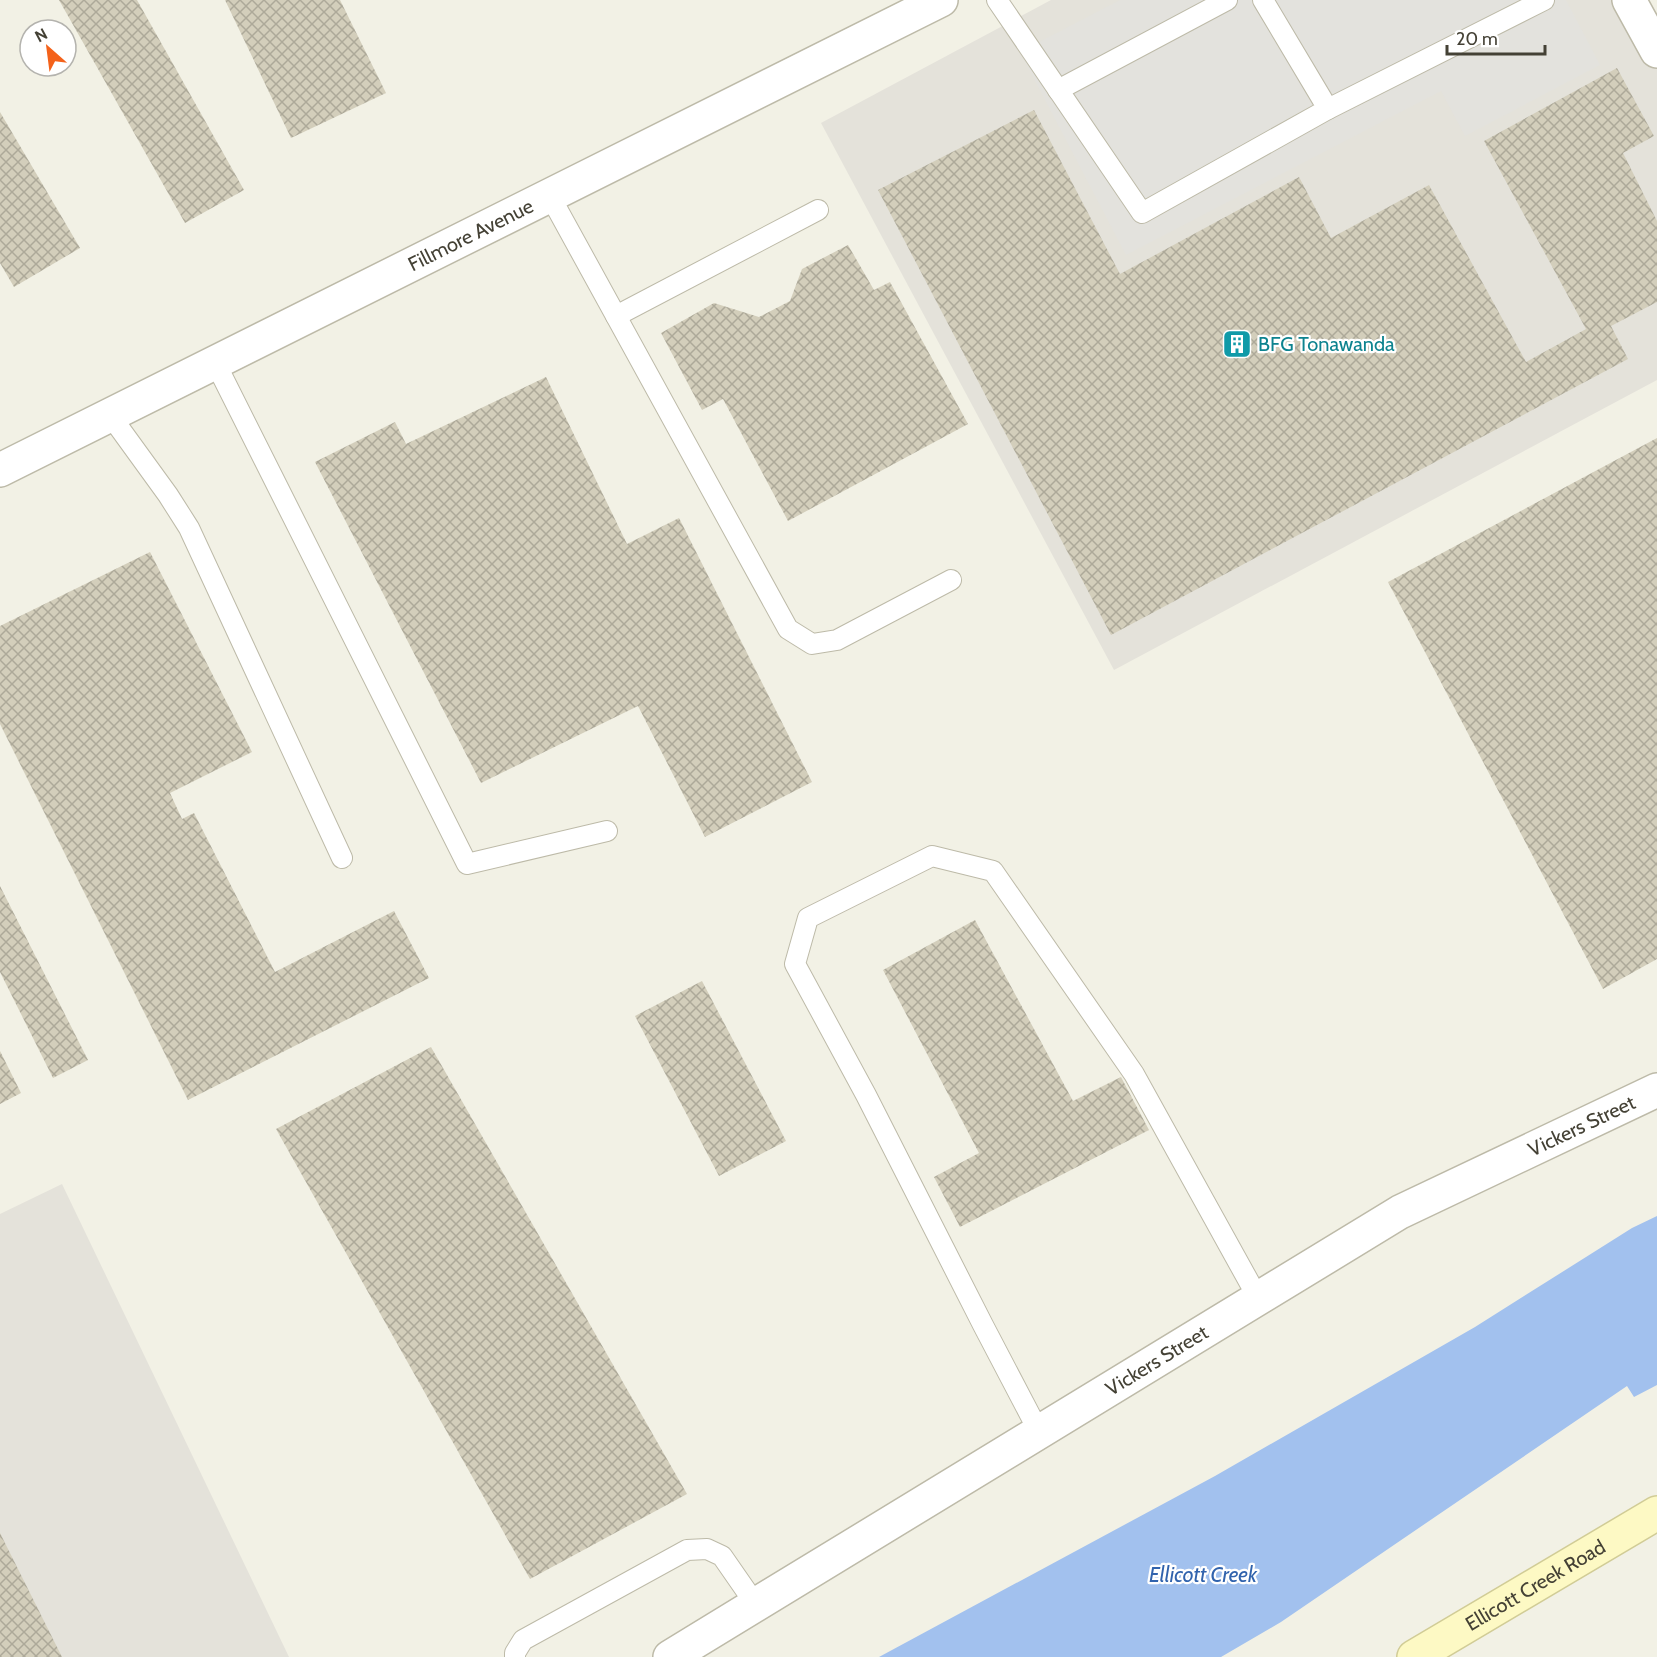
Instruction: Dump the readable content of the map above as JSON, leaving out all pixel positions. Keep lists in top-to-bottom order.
{
  "streets": {
    "street": ["Fillmore Avenue", "Vickers Street", "Ellicott Creek Road"]
  },
  "water": ["Ellicott Creek"],
  "places": {
    "building": ["BFG Tonawanda"]
  },
  "scale_bar": "20 m",
  "north": "top left"
}
